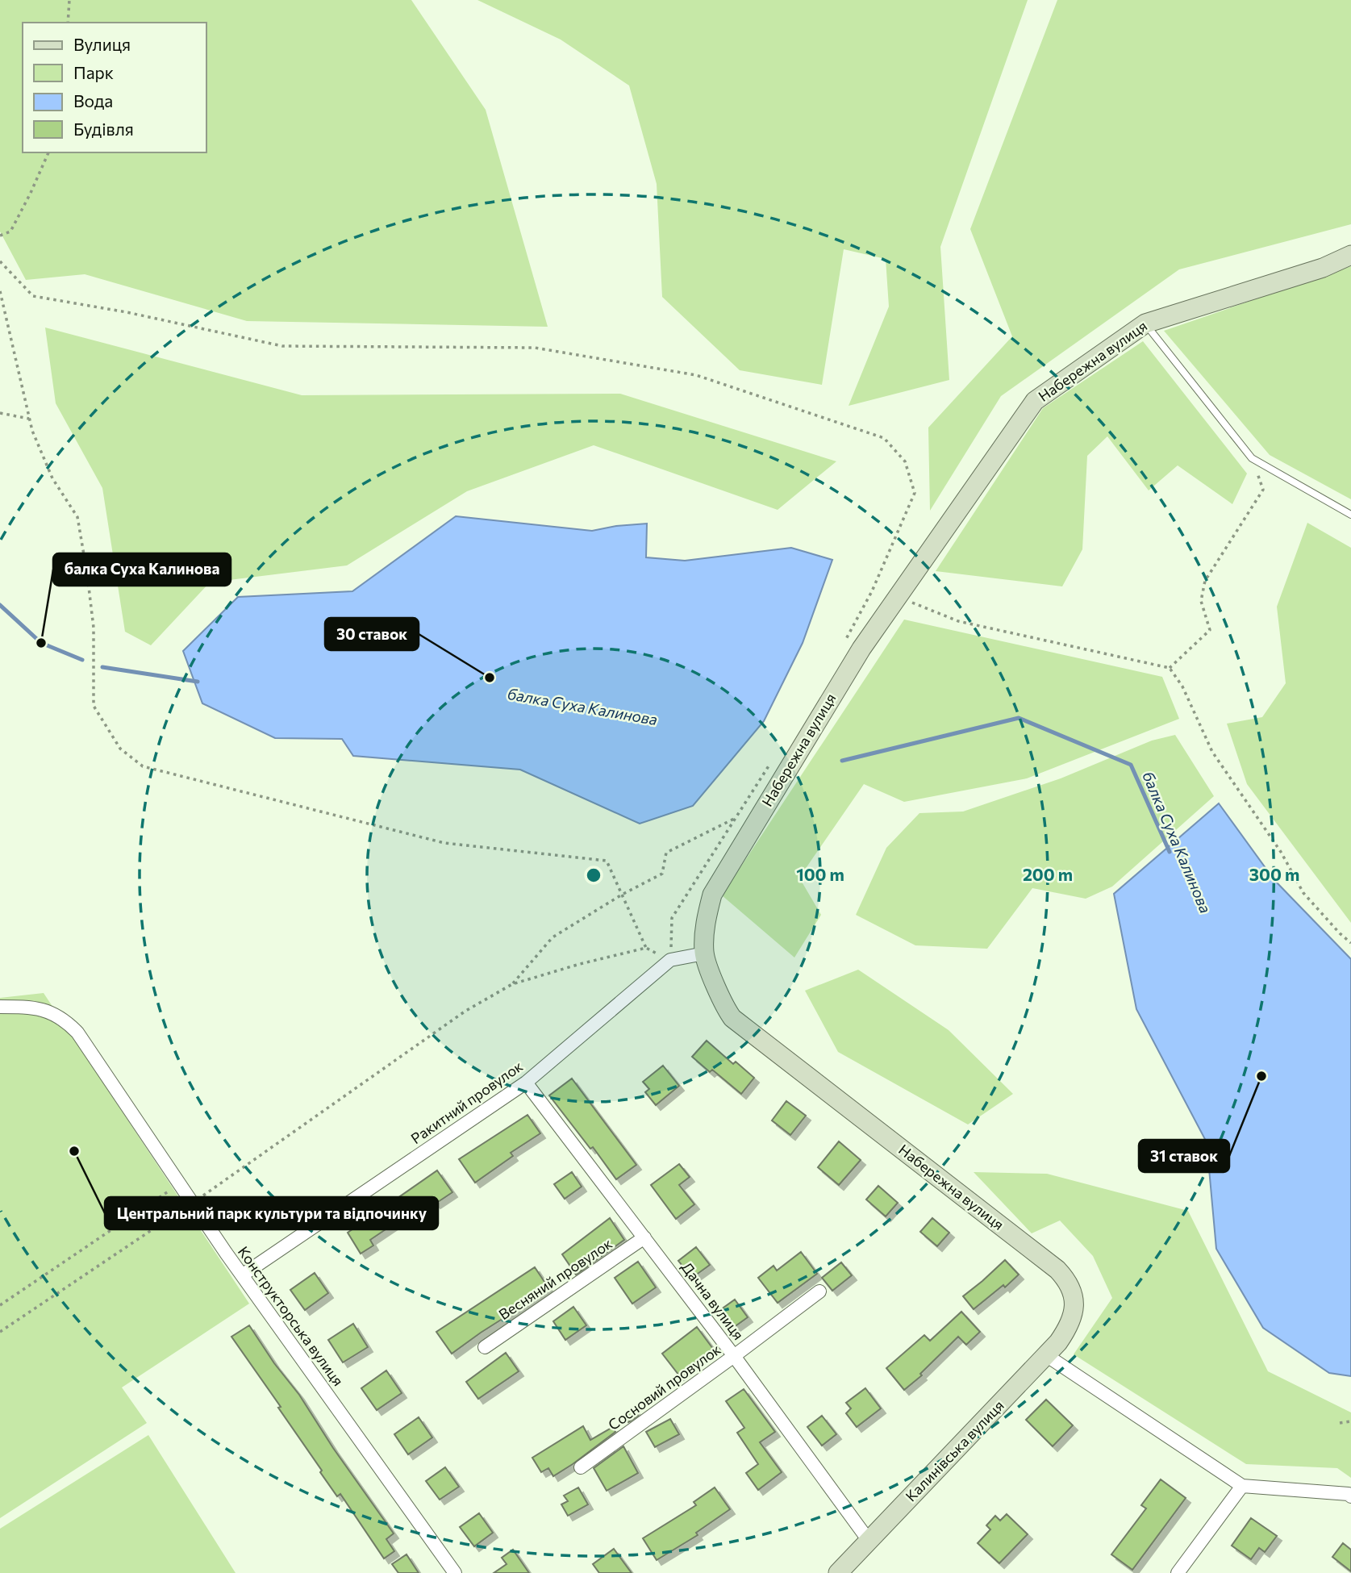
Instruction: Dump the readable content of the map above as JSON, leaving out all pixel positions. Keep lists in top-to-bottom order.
{
  "streets": {
    "street": [
      "Набережна вулиця",
      "Ракитний провулок",
      "Весняний провулок",
      "Дачна вулиця",
      "Конструкторська вулиця",
      "Сосновий провулок",
      "Калинівська вулиця"
    ]
  },
  "crossings": [
    ["Набережна вулиця", "Ракитний провулок"],
    ["Набережна вулиця", "Калинівська вулиця"],
    ["Ракитний провулок", "Дачна вулиця"],
    ["Ракитний провулок", "Конструкторська вулиця"],
    ["Весняний провулок", "Дачна вулиця"],
    ["Дачна вулиця", "Сосновий провулок"],
    ["Дачна вулиця", "Калинівська вулиця"]
  ],
  "water": ["балка Суха Калинова"],
  "places": [
    "балка Суха Калинова",
    "30 ставок",
    "31 ставок",
    "Центральний парк культури та відпочинку"
  ],
  "legend": [
    "Вулиця",
    "Парк",
    "Вода",
    "Будівля"
  ],
  "rings": ["100 m", "200 m", "300 m"]
}
